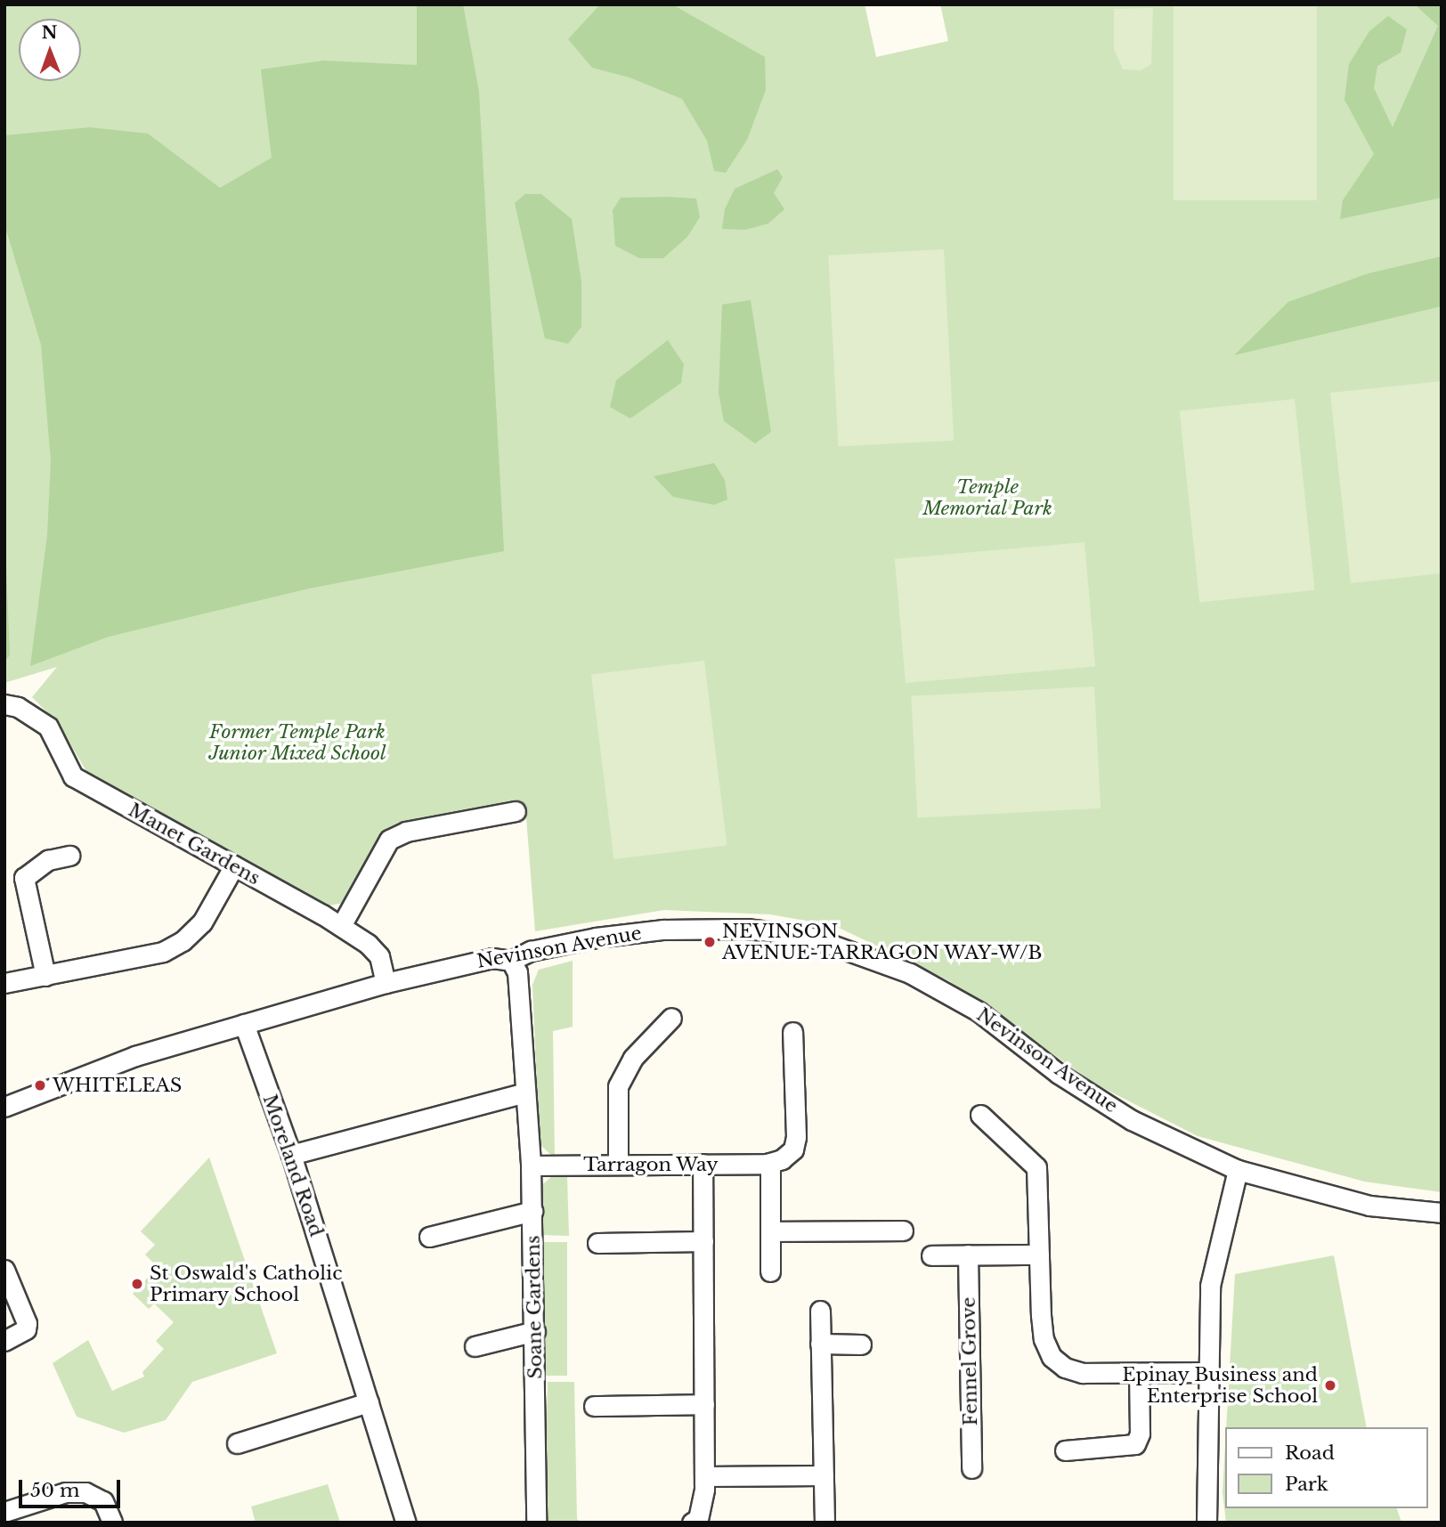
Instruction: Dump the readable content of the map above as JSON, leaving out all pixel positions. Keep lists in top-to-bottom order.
{
  "streets": {
    "street": [
      "Manet Gardens",
      "Nevinson Avenue",
      "Tarragon Way",
      "Moreland Road",
      "Soane Gardens",
      "Fennel Grove"
    ]
  },
  "crossings": [
    ["Manet Gardens", "Nevinson Avenue"],
    ["Nevinson Avenue", "Moreland Road"],
    ["Nevinson Avenue", "Soane Gardens"],
    ["Tarragon Way", "Soane Gardens"]
  ],
  "parks": ["Temple Memorial Park", "Former Temple Park Junior Mixed School"],
  "places": [
    "NEVINSON AVENUE-TARRAGON WAY-W/B",
    "WHITELEAS",
    "St Oswald's Catholic Primary School",
    "Epinay Business and Enterprise School"
  ],
  "legend": ["Road", "Park"],
  "scale_bar": "50 m",
  "north": "top"
}
